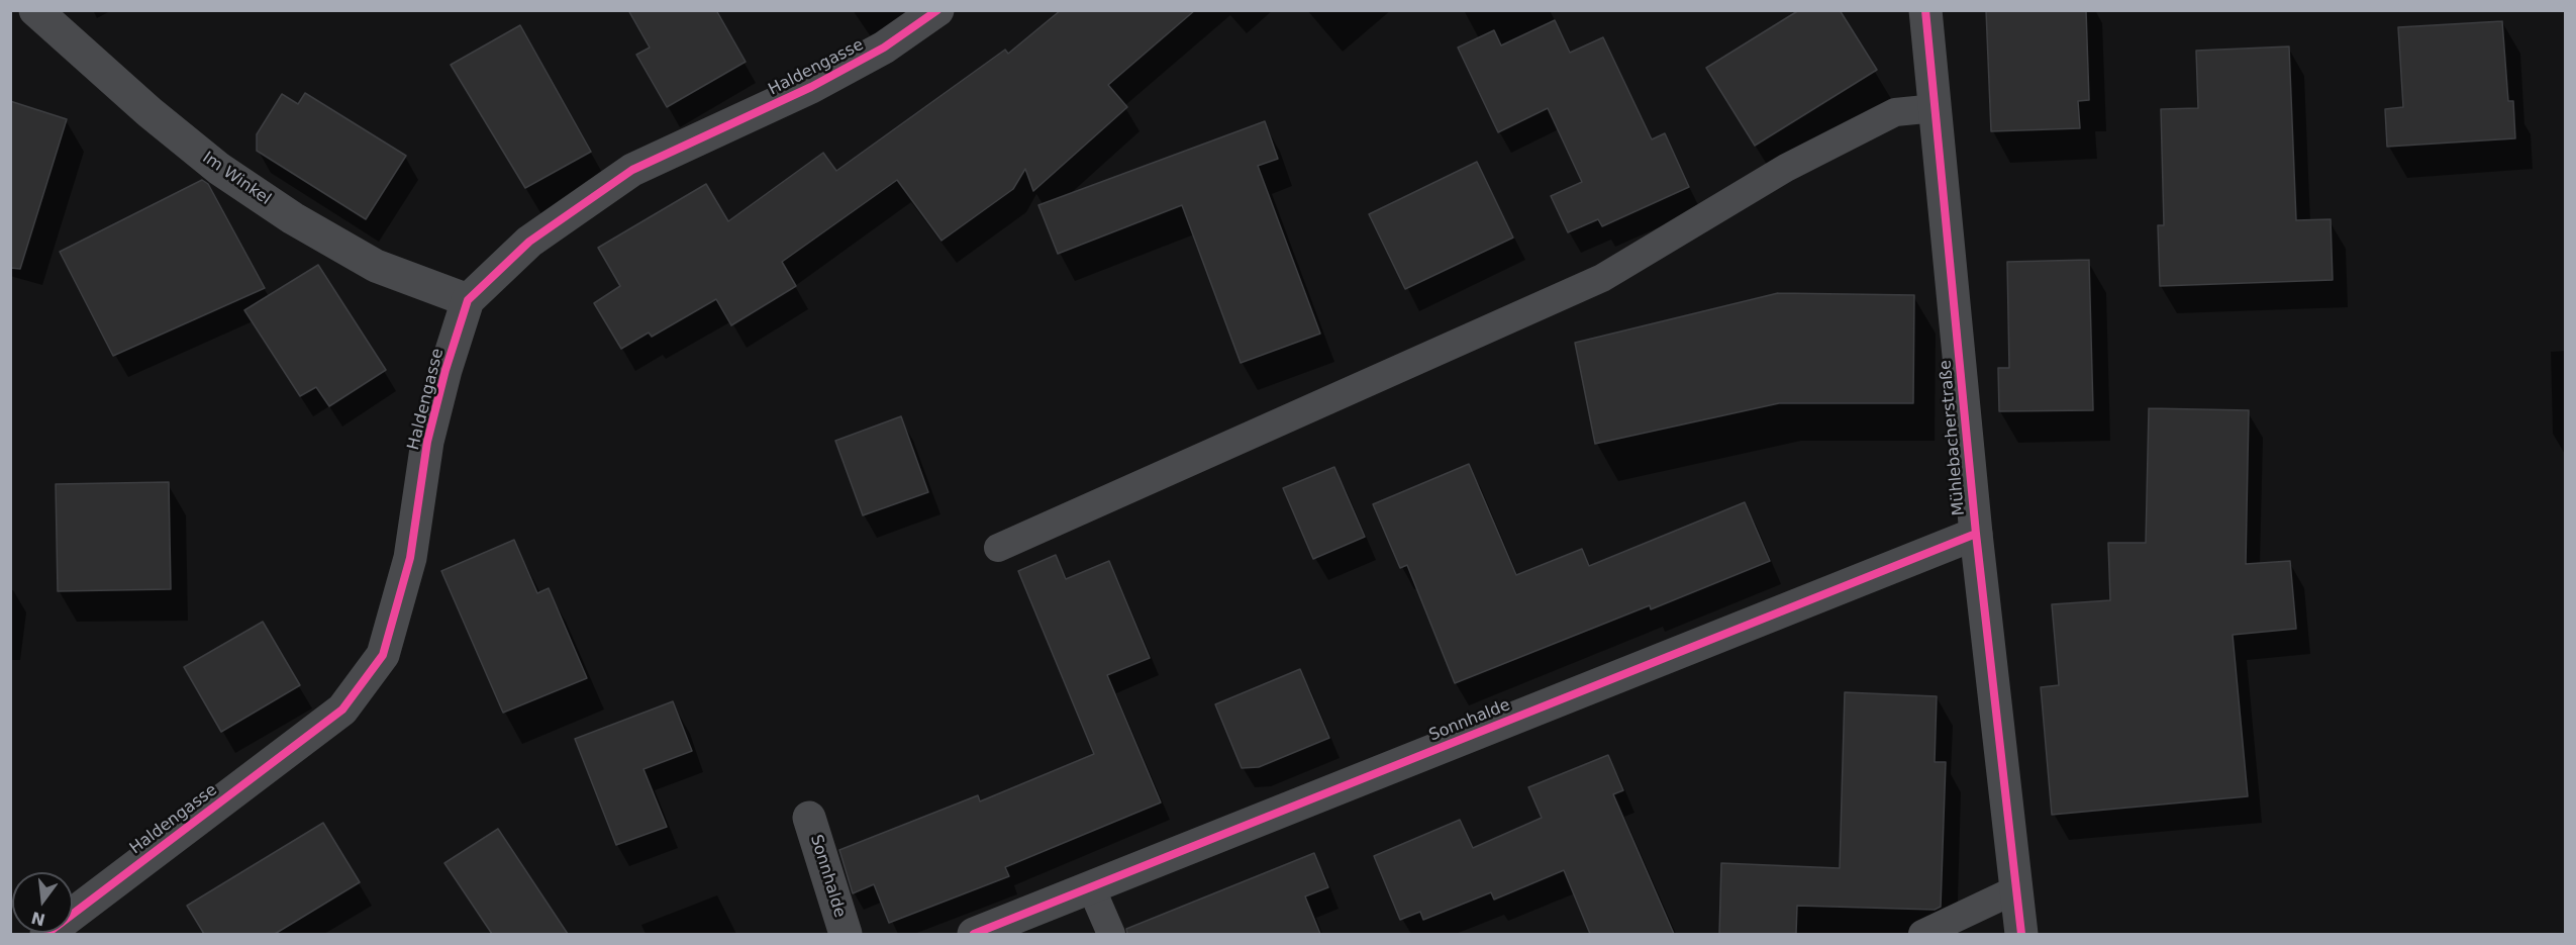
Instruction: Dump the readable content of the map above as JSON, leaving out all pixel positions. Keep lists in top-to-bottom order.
{
  "streets": {
    "street": [
      "Haldengasse",
      "Im Winkel",
      "Mühlebacherstraße",
      "Sonnhalde"
    ]
  },
  "crossings": [
    ["Haldengasse", "Im Winkel"],
    ["Mühlebacherstraße", "Sonnhalde"]
  ],
  "north": "bottom"
}
